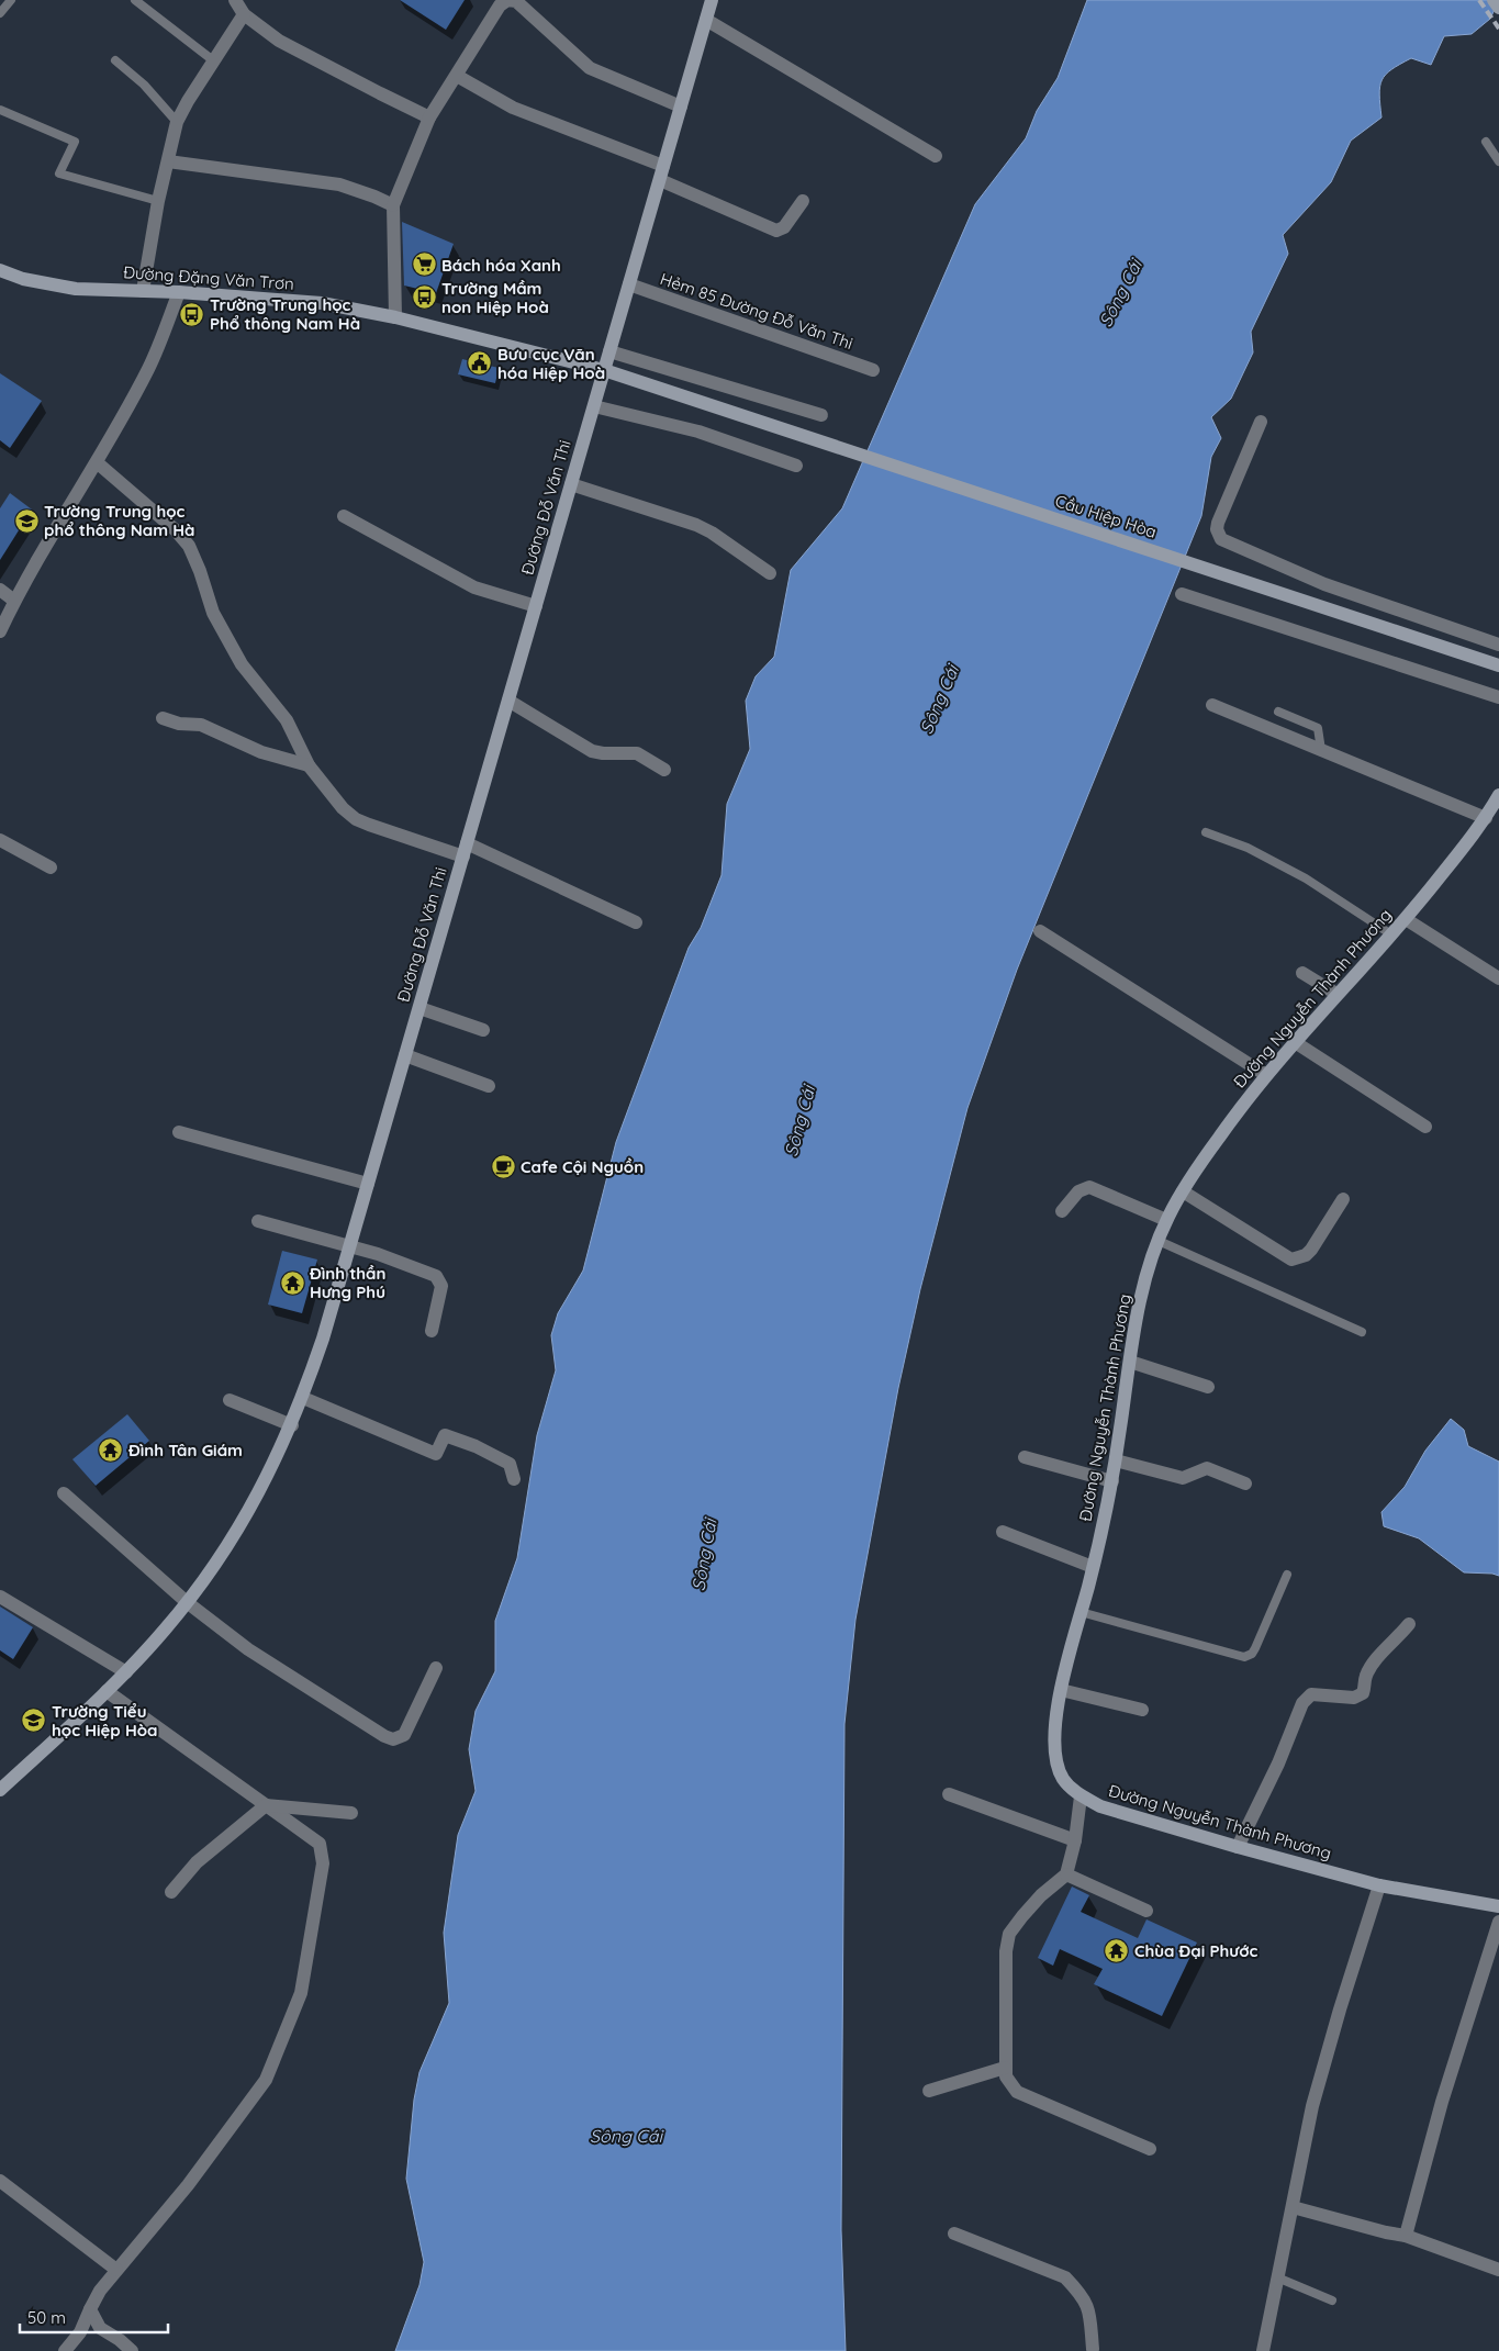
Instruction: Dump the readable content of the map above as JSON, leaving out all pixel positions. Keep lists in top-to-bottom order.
{
  "streets": {
    "main road": [
      "Đường Đặng Văn Trơn",
      "Đường Đỗ Văn Thi",
      "Cầu Hiệp Hòa",
      "Đường Nguyễn Thành Phương"
    ],
    "street": ["Hẻm 85 Đường Đỗ Văn Thi"]
  },
  "crossings": [
    ["Đường Đặng Văn Trơn", "Đường Đỗ Văn Thi"],
    ["Đường Đặng Văn Trơn", "Cầu Hiệp Hòa"],
    ["Hẻm 85 Đường Đỗ Văn Thi", "Đường Đỗ Văn Thi"]
  ],
  "water": ["Sông Cái"],
  "places": {
    "supermarket": ["Bách hóa Xanh"],
    "bus stop": ["Trường Mầm non Hiệp Hoà", "Trường Trung học Phổ thông Nam Hà"],
    "public building": ["Bưu cục Văn hóa Hiệp Hoà"],
    "school or university": ["Trường Trung học phổ thông Nam Hà", "Trường Tiểu học Hiệp Hòa"],
    "cafe": ["Cafe Cội Nguồn"],
    "temple": ["Đình thần Hưng Phú", "Đình Tân Giám", "Chùa Đại Phước"]
  },
  "scale_bar": "50 m"
}
